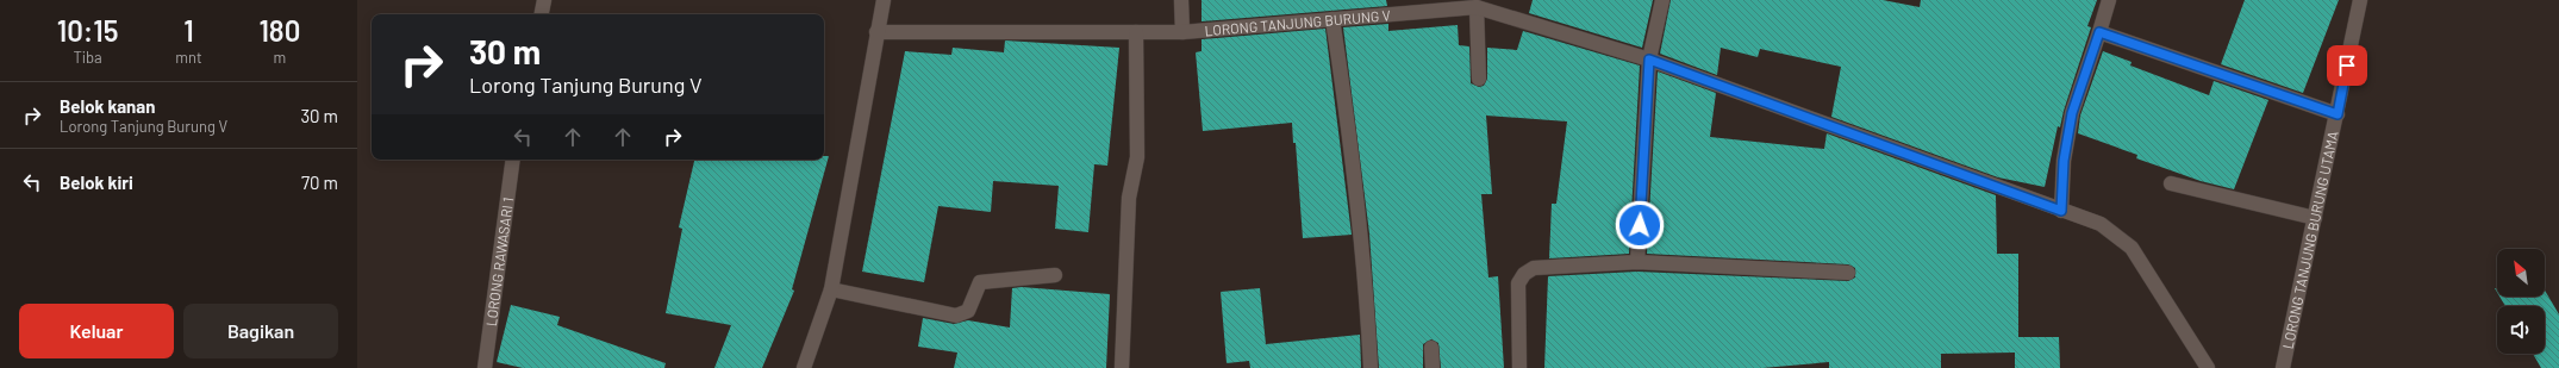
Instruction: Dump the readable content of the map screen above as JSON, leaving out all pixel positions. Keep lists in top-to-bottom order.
{
  "streets": {
    "street": ["LORONG TANJUNG BURUNG V", "LORONG TANJUNG BURUNG UTAMA", "LORONG RAWASARI 1"]
  },
  "north": "top left",
  "page": {
    "eta": [
      "10:15",
      "Tiba",
      "1",
      "mnt",
      "180",
      "m"
    ],
    "turn": ["30 m", "Lorong Tanjung Burung V"],
    "list": [
      {
        "name": "Belok kanan",
        "note": "Lorong Tanjung Burung V",
        "value": "30 m"
      },
      {
        "name": "Belok kiri",
        "value": "70 m"
      }
    ],
    "buttons": ["Keluar", "Bagikan"]
  }
}
